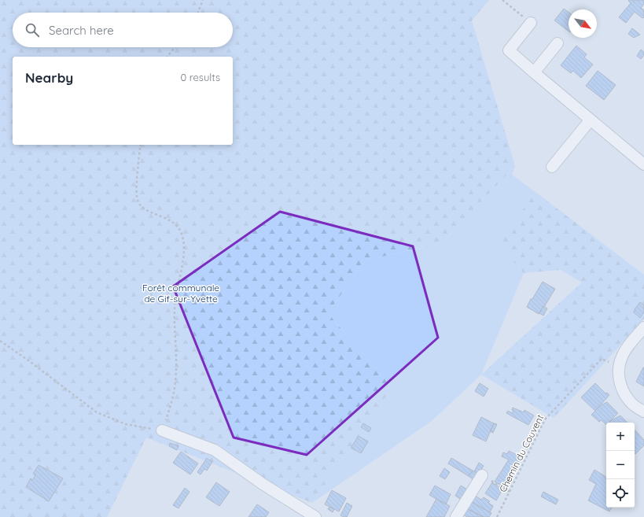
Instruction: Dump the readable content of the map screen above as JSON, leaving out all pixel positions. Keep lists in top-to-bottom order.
{
  "streets": {
    "path": ["Chemin du Couvent"]
  },
  "parks": ["Forêt communale de Gif-sur-Yvette"],
  "north": "bottom right",
  "page": {
    "search": "Search here",
    "heading": ["Nearby", "0 results"],
    "map_buttons": ["+", "−"]
  }
}
